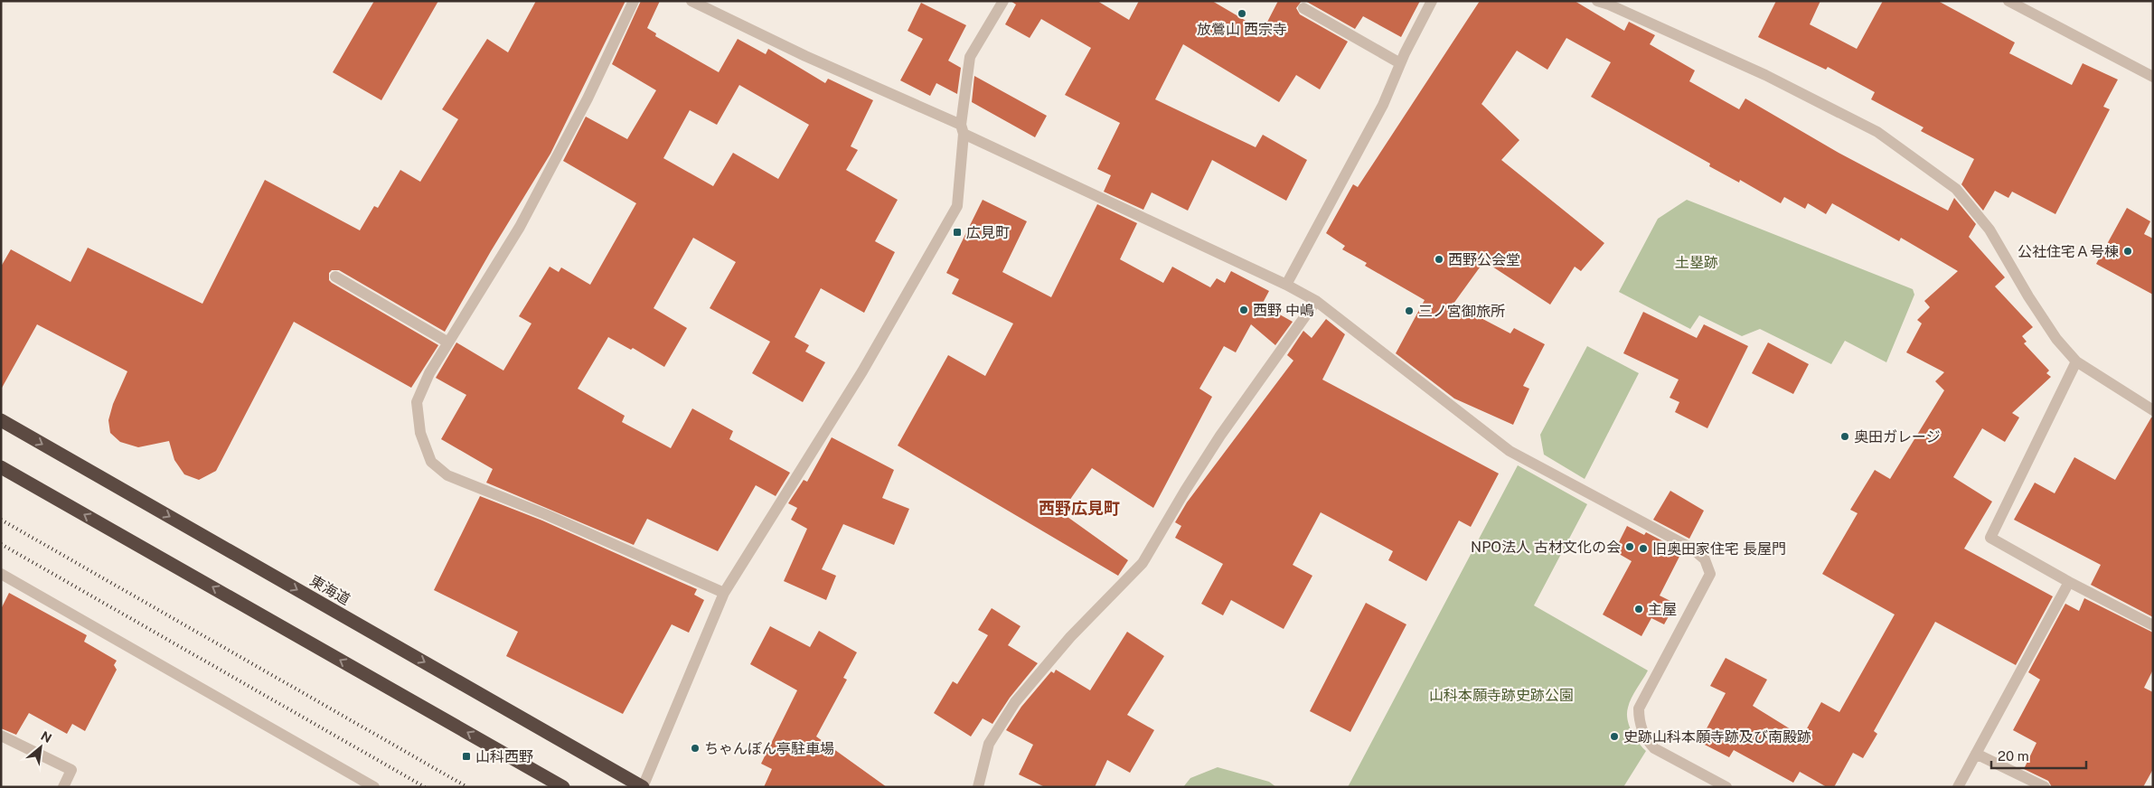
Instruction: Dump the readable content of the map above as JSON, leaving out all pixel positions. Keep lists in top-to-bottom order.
{
  "streets": {
    "highway": ["東海道"]
  },
  "districts": ["西野広見町"],
  "parks": ["土塁跡", "山科本願寺跡史跡公園"],
  "places": {
    "other": [
      "放鶯山 西宗寺",
      "公社住宅Ａ号棟",
      "西野公会堂",
      "西野 中嶋",
      "三ノ宮御旅所",
      "奥田ガレージ",
      "NPO法人 古材文化の会",
      "旧奥田家住宅 長屋門",
      "主屋",
      "史跡山科本願寺跡及び南殿跡",
      "ちゃんぽん亭駐車場"
    ],
    "transit": ["広見町", "山科西野"]
  },
  "scale_bar": "20 m",
  "north": "top right"
}
